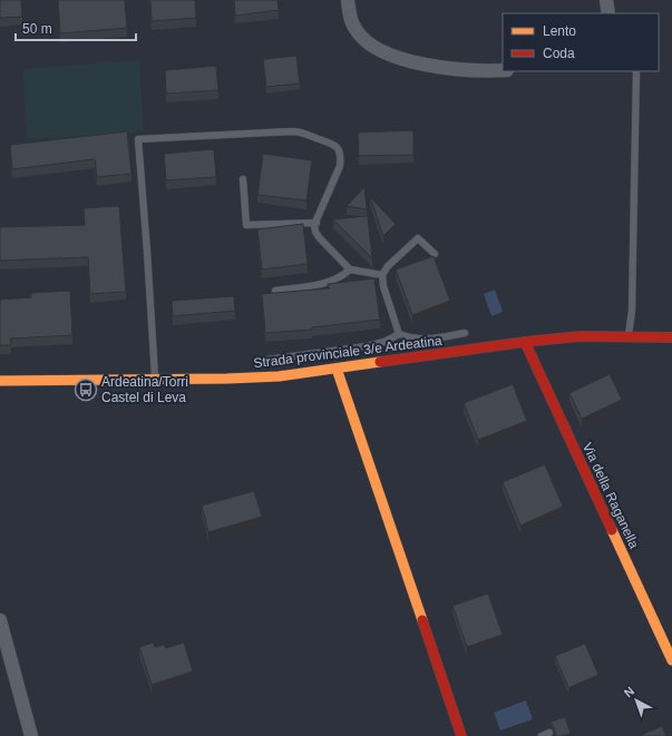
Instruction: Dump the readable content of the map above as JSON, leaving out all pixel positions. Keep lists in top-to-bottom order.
{
  "streets": {
    "street": ["Strada provinciale 3/e Ardeatina", "Via della Raganella"]
  },
  "crossings": [
    ["Strada provinciale 3/e Ardeatina", "Via della Raganella"]
  ],
  "places": {
    "bus stop": ["Ardeatina/Torri Castel di Leva"]
  },
  "legend": ["Lento", "Coda"],
  "scale_bar": "50 m",
  "north": "top left"
}
